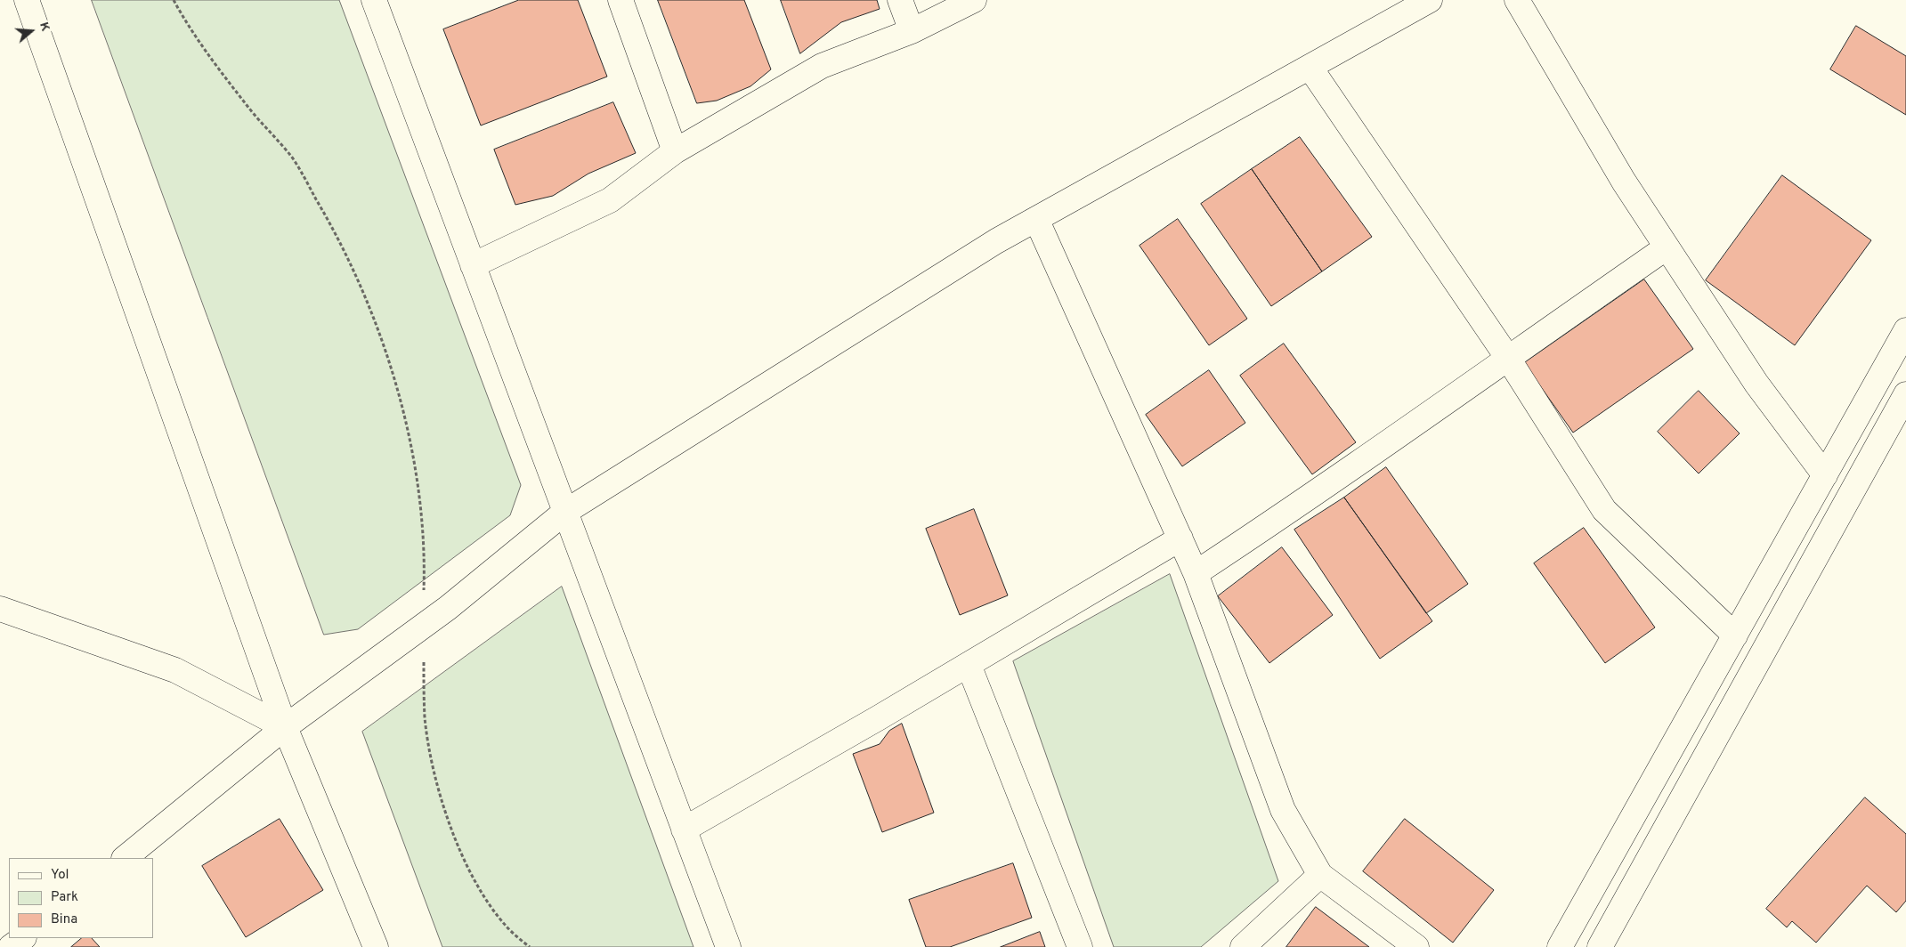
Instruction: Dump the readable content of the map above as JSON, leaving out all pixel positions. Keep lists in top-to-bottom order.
{
  "legend": ["Yol", "Park", "Bina"],
  "north": "right"
}
